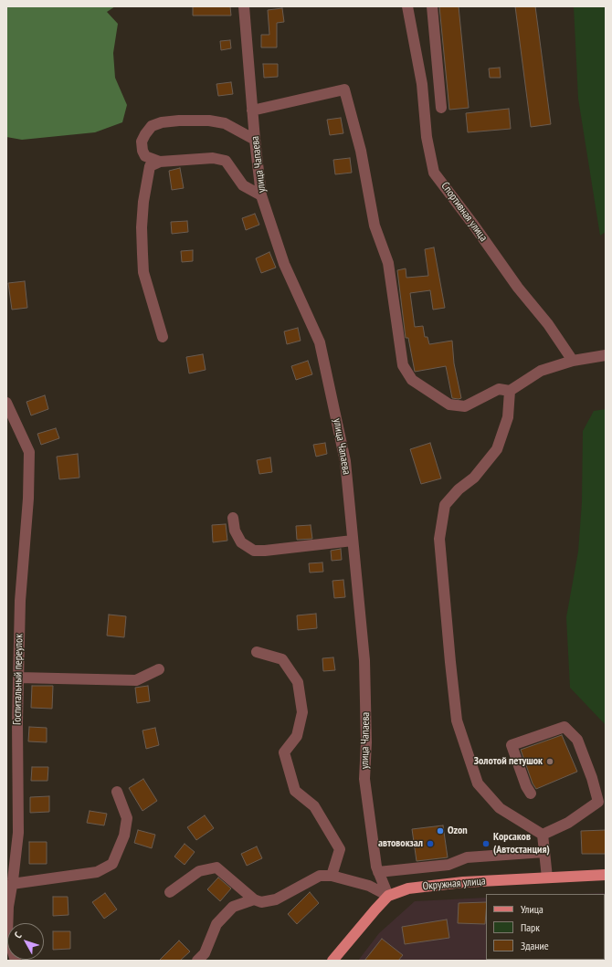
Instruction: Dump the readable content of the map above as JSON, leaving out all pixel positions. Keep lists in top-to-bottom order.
{
  "streets": {
    "main road": ["Окружная улица"],
    "street": ["улица Чапаева", "Спортивная улица", "Госпитальный переулок"]
  },
  "crossings": [
    ["улица Чапаева", "Окружная улица"]
  ],
  "places": [
    "Золотой петушок",
    "Ozon",
    "автовокзал",
    "Корсаков (Автостанция)"
  ],
  "legend": ["Улица", "Парк", "Здание"],
  "north": "top left"
}
